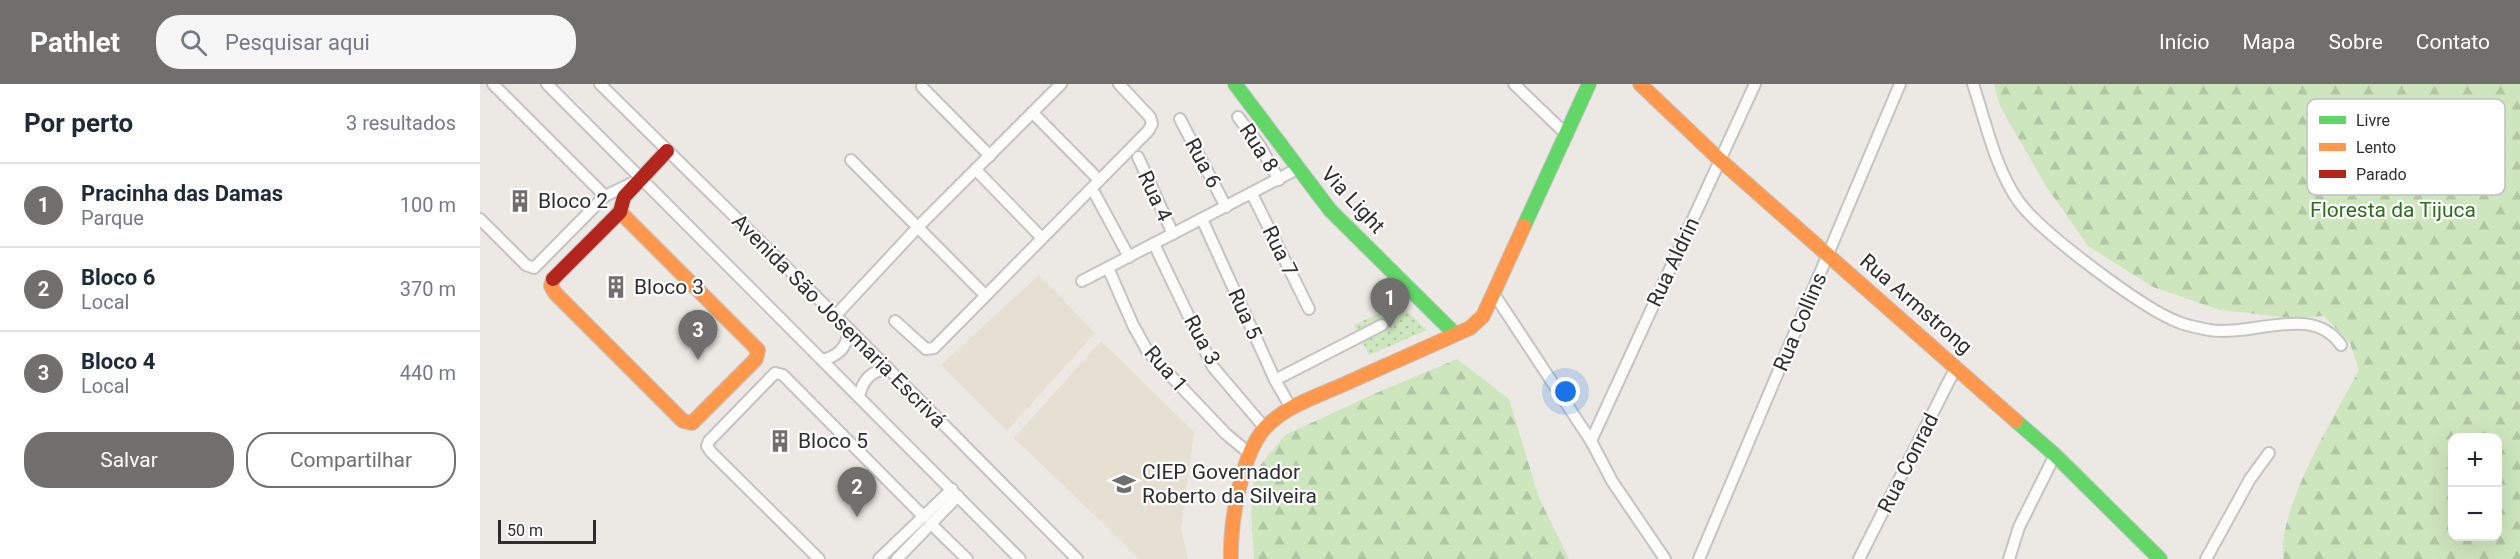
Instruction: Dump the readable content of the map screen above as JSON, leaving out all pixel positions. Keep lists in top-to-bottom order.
{
  "streets": {
    "street": [
      "Rua 8",
      "Rua 6",
      "Rua 4",
      "Via Light",
      "Rua 7",
      "Rua Aldrin",
      "Rua Armstrong",
      "Rua 5",
      "Avenida São Josemaria Escrivá",
      "Rua Collins",
      "Rua 3",
      "Rua 1",
      "Rua Conrad"
    ]
  },
  "crossings": [
    ["Rua Aldrin", "Rua Armstrong"],
    ["Rua Armstrong", "Rua Collins"],
    ["Rua Armstrong", "Rua Conrad"]
  ],
  "parks": ["Floresta da Tijuca"],
  "places": {
    "building": ["Bloco 2", "Bloco 3", "Bloco 5"],
    "school or university": ["CIEP Governador Roberto da Silveira"]
  },
  "legend": ["Livre", "Lento", "Parado"],
  "scale_bar": "50 m",
  "page": {
    "header": "Pathlet",
    "search": "Pesquisar aqui",
    "nav": [
      "Início",
      "Mapa",
      "Sobre",
      "Contato"
    ],
    "heading": ["Por perto", "3 resultados"],
    "list": [
      {
        "mark": "1",
        "name": "Pracinha das Damas",
        "note": "Parque",
        "value": "100 m"
      },
      {
        "mark": "2",
        "name": "Bloco 6",
        "note": "Local",
        "value": "370 m"
      },
      {
        "mark": "3",
        "name": "Bloco 4",
        "note": "Local",
        "value": "440 m"
      }
    ],
    "pins": ["1", "3", "2"],
    "buttons": ["Salvar", "Compartilhar"],
    "map_buttons": ["+", "−"],
    "scale": "50 m"
  }
}
